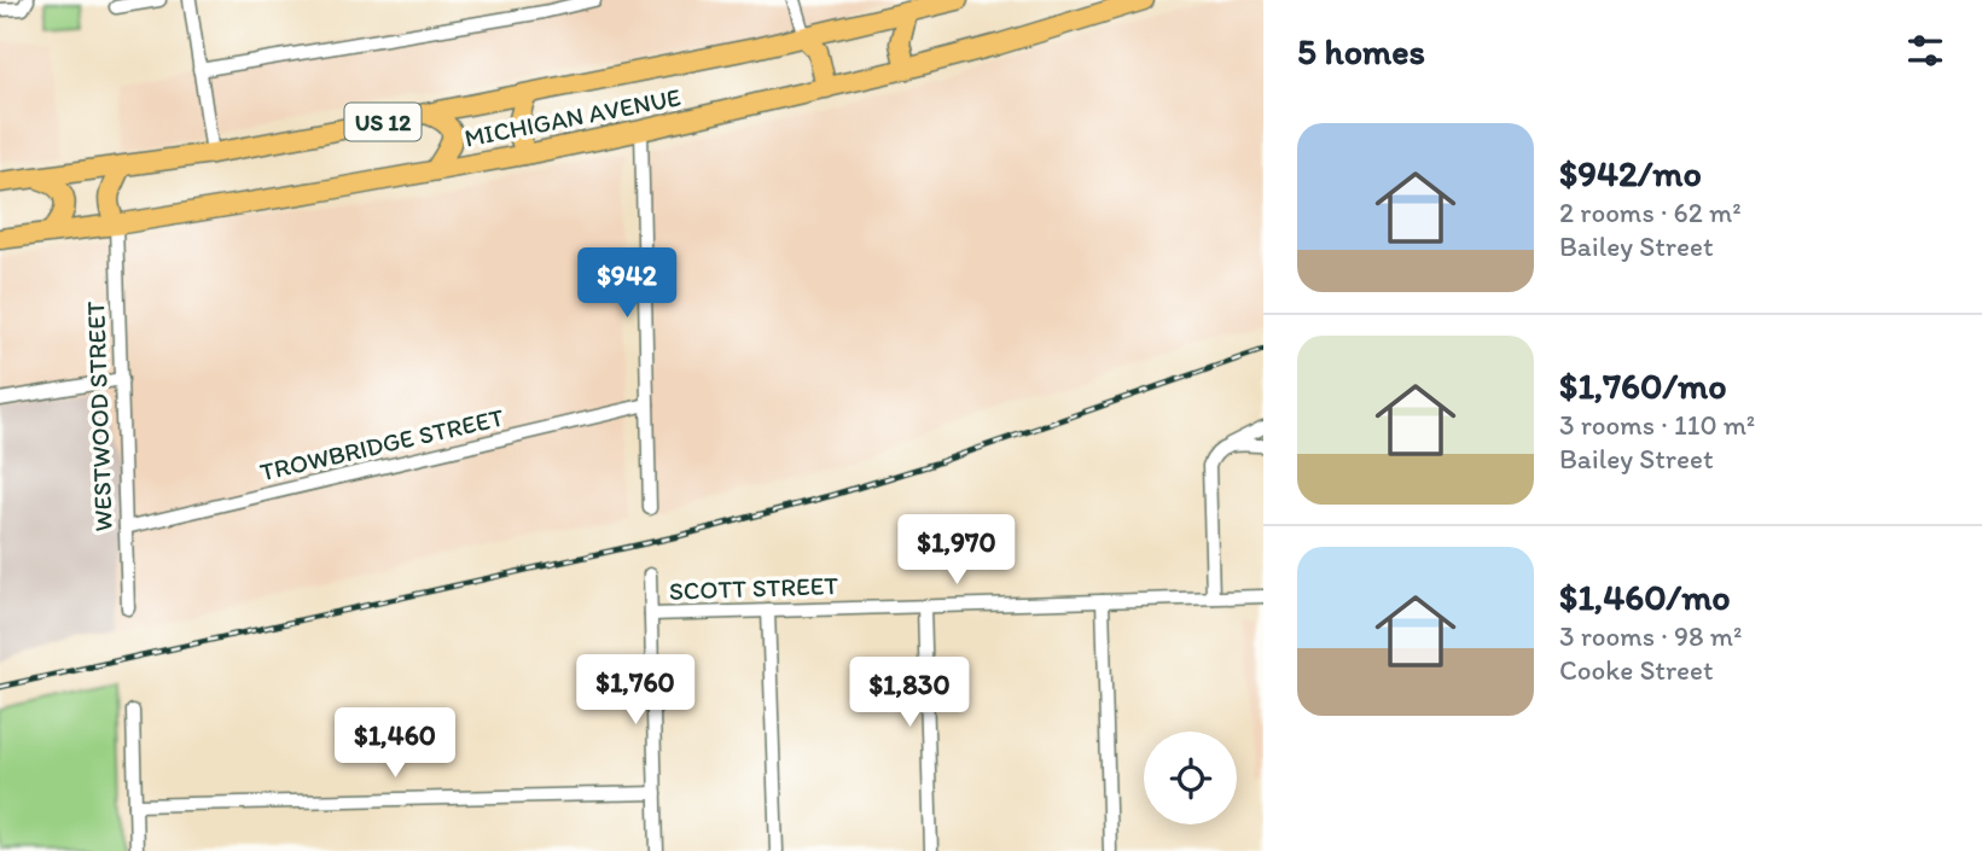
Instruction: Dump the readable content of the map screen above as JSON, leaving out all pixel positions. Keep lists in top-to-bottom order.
{
  "streets": {
    "main road": ["MICHIGAN AVENUE", "US 12"],
    "street": ["WESTWOOD STREET", "TROWBRIDGE STREET", "SCOTT STREET"]
  },
  "crossings": [
    ["MICHIGAN AVENUE", "WESTWOOD STREET"],
    ["WESTWOOD STREET", "TROWBRIDGE STREET"]
  ],
  "page": {
    "heading": "5 homes",
    "list": [
      {
        "name": "$942/mo",
        "note": "2 rooms · 62 m² · Bailey Street"
      },
      {
        "name": "$1,760/mo",
        "note": "3 rooms · 110 m² · Bailey Street"
      },
      {
        "name": "$1,460/mo",
        "note": "3 rooms · 98 m² · Cooke Street"
      }
    ],
    "price": [
      "$942",
      "$1,970",
      "$1,760",
      "$1,830",
      "$1,460"
    ]
  }
}
